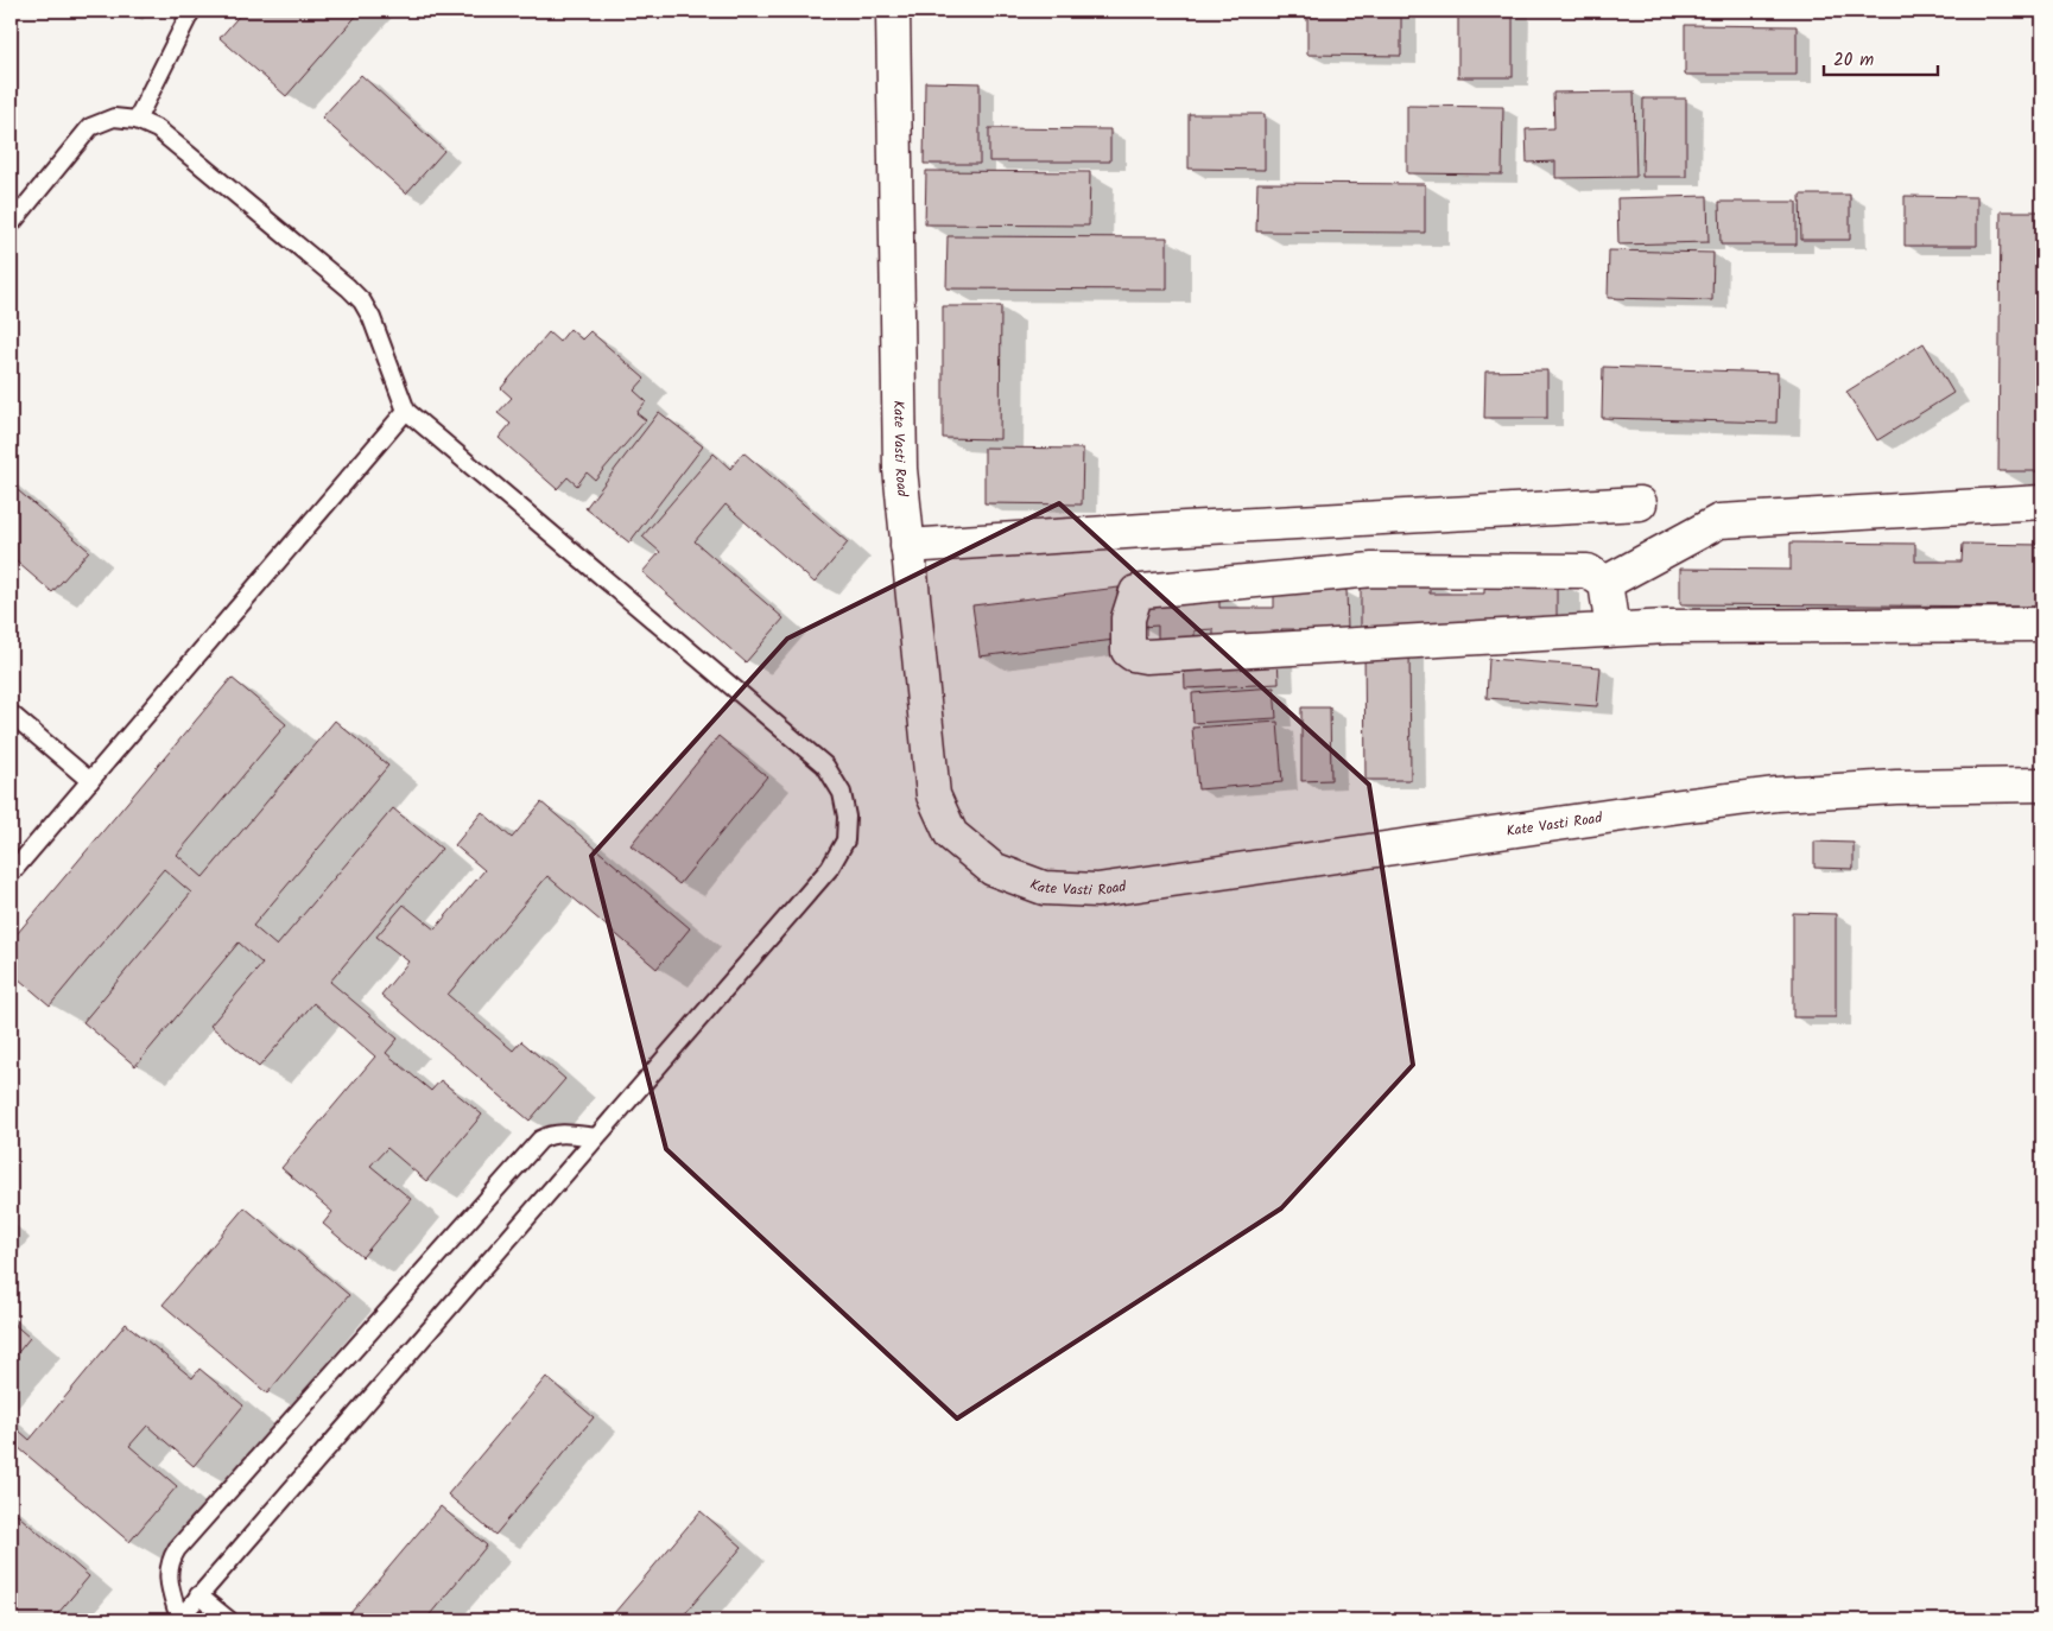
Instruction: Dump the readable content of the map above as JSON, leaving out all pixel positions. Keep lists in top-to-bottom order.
{
  "streets": {
    "street": ["Kate Vasti Road"]
  },
  "scale_bar": "20 m"
}
